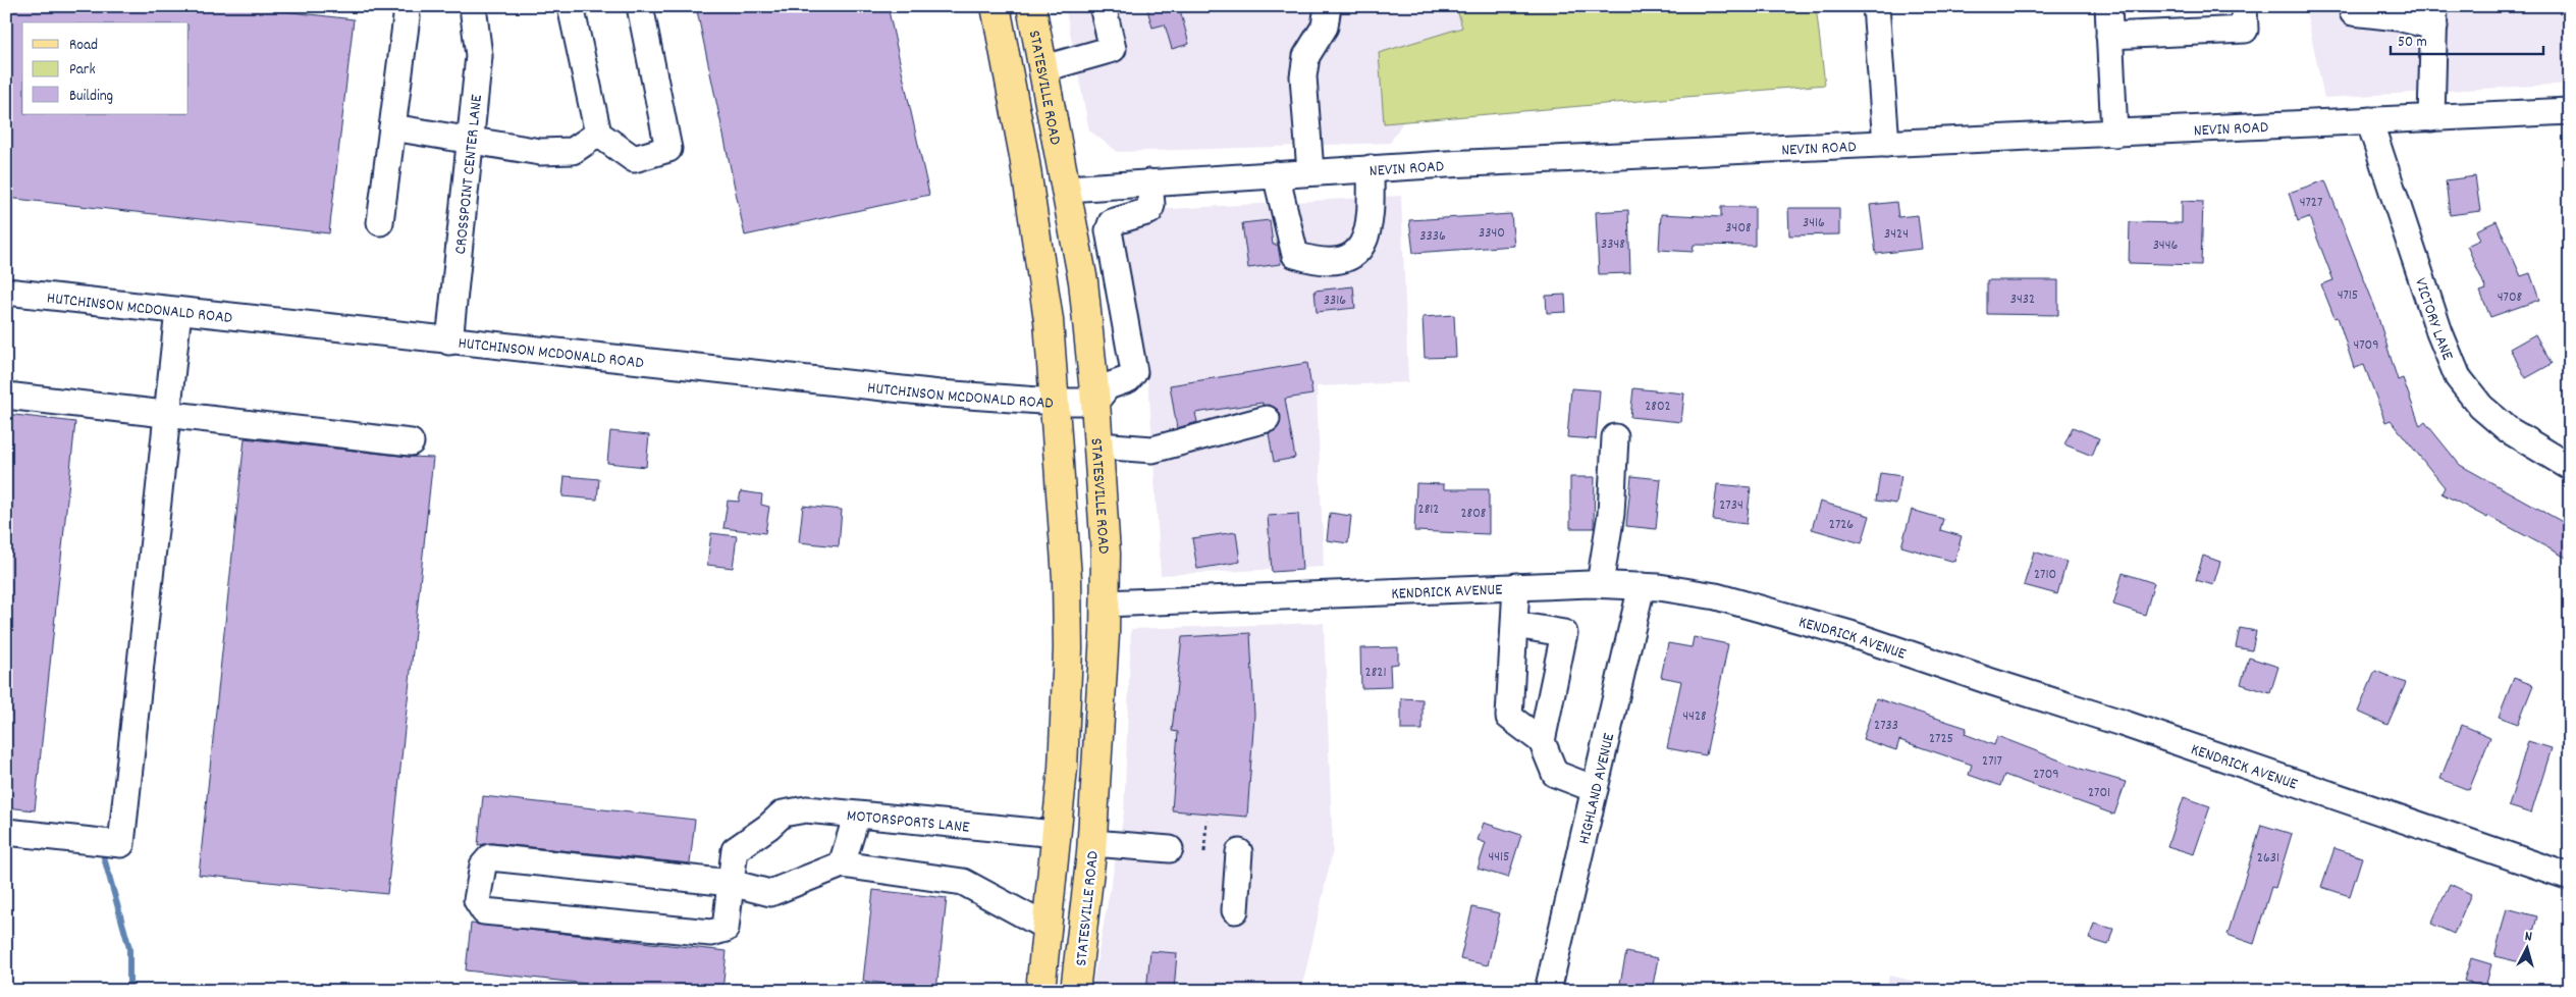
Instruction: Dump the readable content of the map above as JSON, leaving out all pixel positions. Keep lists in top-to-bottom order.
{
  "streets": {
    "main road": ["STATESVILLE ROAD"],
    "street": [
      "NEVIN ROAD",
      "CROSSPOINT CENTER LANE",
      "HUTCHINSON MCDONALD ROAD",
      "VICTORY LANE",
      "KENDRICK AVENUE",
      "HIGHLAND AVENUE",
      "MOTORSPORTS LANE"
    ]
  },
  "crossings": [
    ["STATESVILLE ROAD", "NEVIN ROAD"],
    ["STATESVILLE ROAD", "HUTCHINSON MCDONALD ROAD"],
    ["STATESVILLE ROAD", "KENDRICK AVENUE"],
    ["NEVIN ROAD", "VICTORY LANE"],
    ["CROSSPOINT CENTER LANE", "HUTCHINSON MCDONALD ROAD"],
    ["KENDRICK AVENUE", "HIGHLAND AVENUE"]
  ],
  "house_numbers": [
    "4727",
    "3416",
    "3408",
    "3340",
    "3424",
    "3336",
    "3348",
    "3446",
    "4715",
    "4708",
    "3432",
    "3316",
    "4709",
    "2802",
    "2734",
    "2812",
    "2808",
    "2726",
    "2710",
    "2821",
    "4428",
    "2733",
    "2725",
    "2717",
    "2709",
    "2701",
    "4415",
    "2631"
  ],
  "legend": ["Road", "Park", "Building"],
  "scale_bar": "50 m",
  "north": "top"
}
